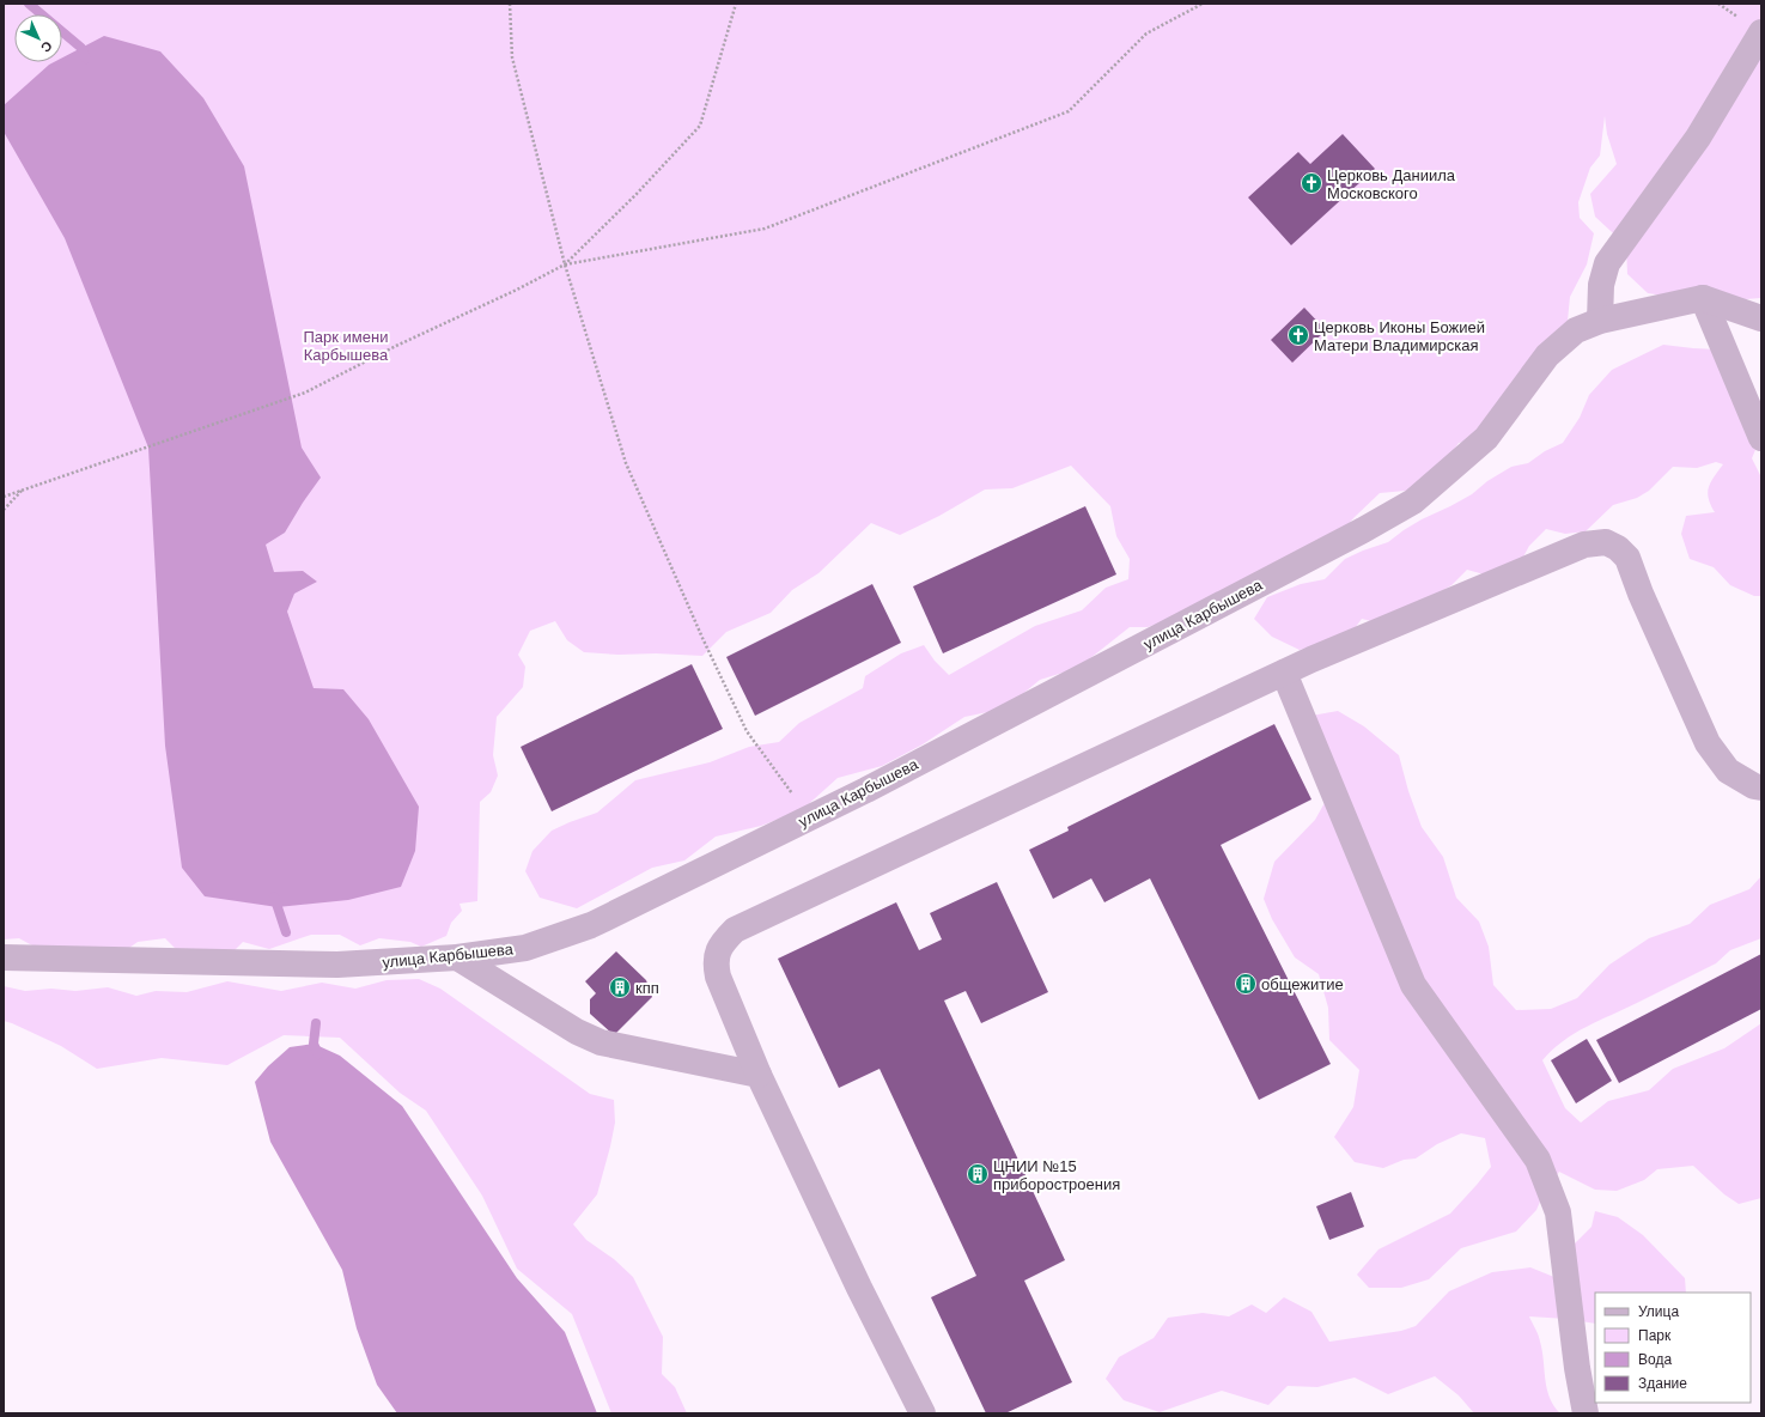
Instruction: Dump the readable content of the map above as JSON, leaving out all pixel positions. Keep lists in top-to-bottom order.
{
  "streets": {
    "street": ["улица Карбышева"]
  },
  "parks": ["Парк имени Карбышева"],
  "places": {
    "church": ["Церковь Даниила Московского", "Церковь Иконы Божией Матери Владимирская"],
    "building": ["общежитие", "кпп", "ЦНИИ №15 приборостроения"]
  },
  "legend": [
    "Улица",
    "Парк",
    "Вода",
    "Здание"
  ],
  "north": "bottom right"
}
